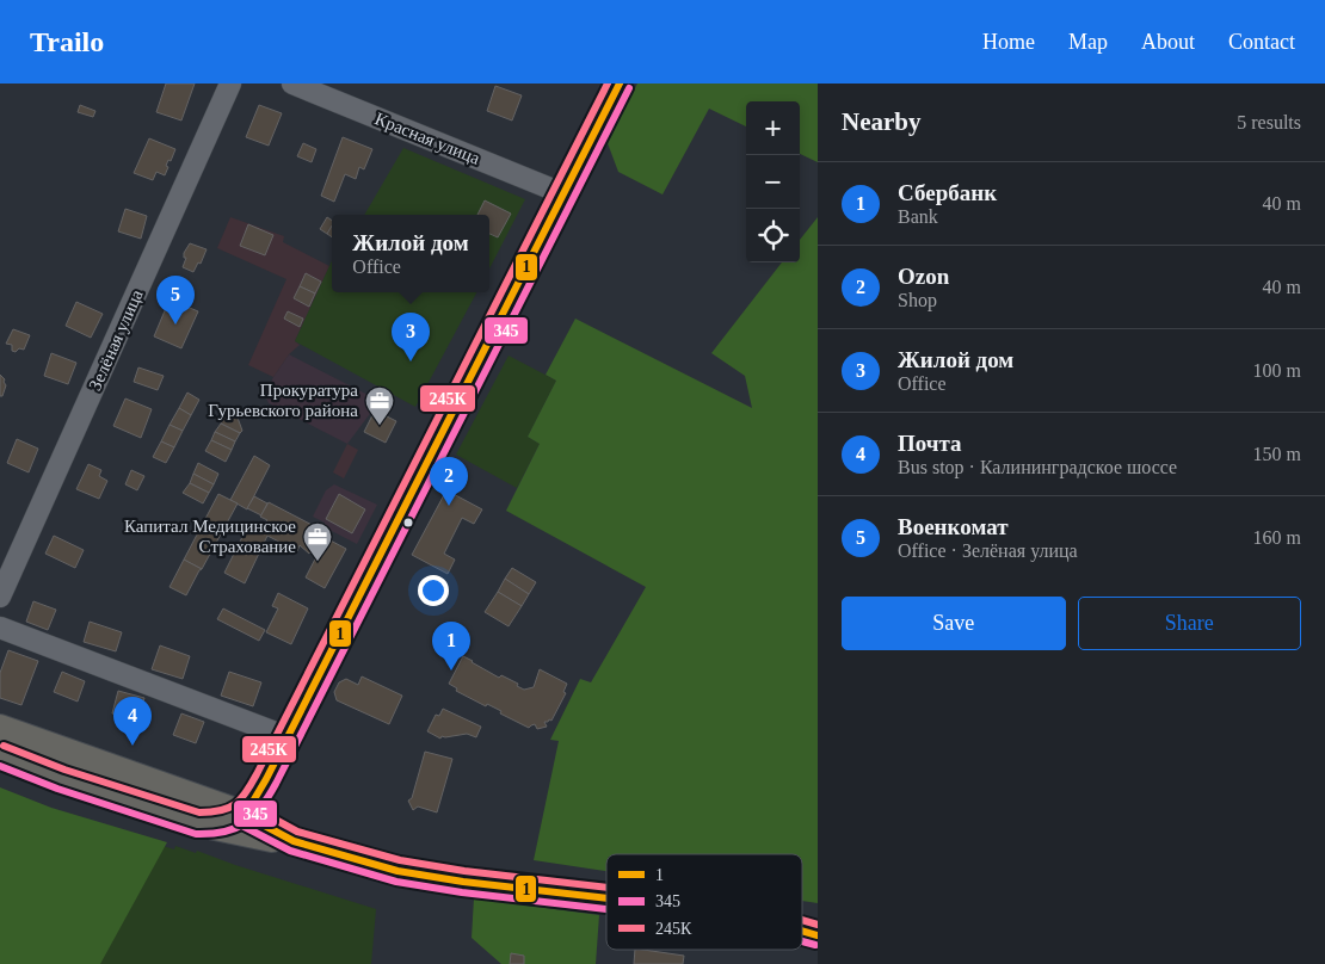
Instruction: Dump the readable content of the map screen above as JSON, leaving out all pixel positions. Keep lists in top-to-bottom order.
{
  "streets": {
    "street": ["Красная улица", "Зелёная улица"]
  },
  "places": {
    "office": ["Прокуратура Гурьевского района", "Капитал Медицинское Страхование"]
  },
  "lines": ["transit line 1", "transit line 245К", "transit line 345"],
  "legend": ["1", "345", "245К"],
  "page": {
    "header": "Trailo",
    "nav": [
      "Home",
      "Map",
      "About",
      "Contact"
    ],
    "heading": ["Nearby", "5 results"],
    "map_buttons": ["+", "−"],
    "list": [
      {
        "mark": "1",
        "name": "Сбербанк",
        "note": "Bank",
        "value": "40 m"
      },
      {
        "mark": "2",
        "name": "Ozon",
        "note": "Shop",
        "value": "40 m"
      },
      {
        "mark": "3",
        "name": "Жилой дом",
        "note": "Office",
        "value": "100 m"
      },
      {
        "mark": "4",
        "name": "Почта",
        "note": "Bus stop · Калининградское шоссе",
        "value": "150 m"
      },
      {
        "mark": "5",
        "name": "Военкомат",
        "note": "Office · Зелёная улица",
        "value": "160 m"
      }
    ],
    "popup": ["Жилой дом", "Office"],
    "pins": [
      "5",
      "3",
      "2",
      "1",
      "4"
    ],
    "buttons": ["Save", "Share"]
  }
}
